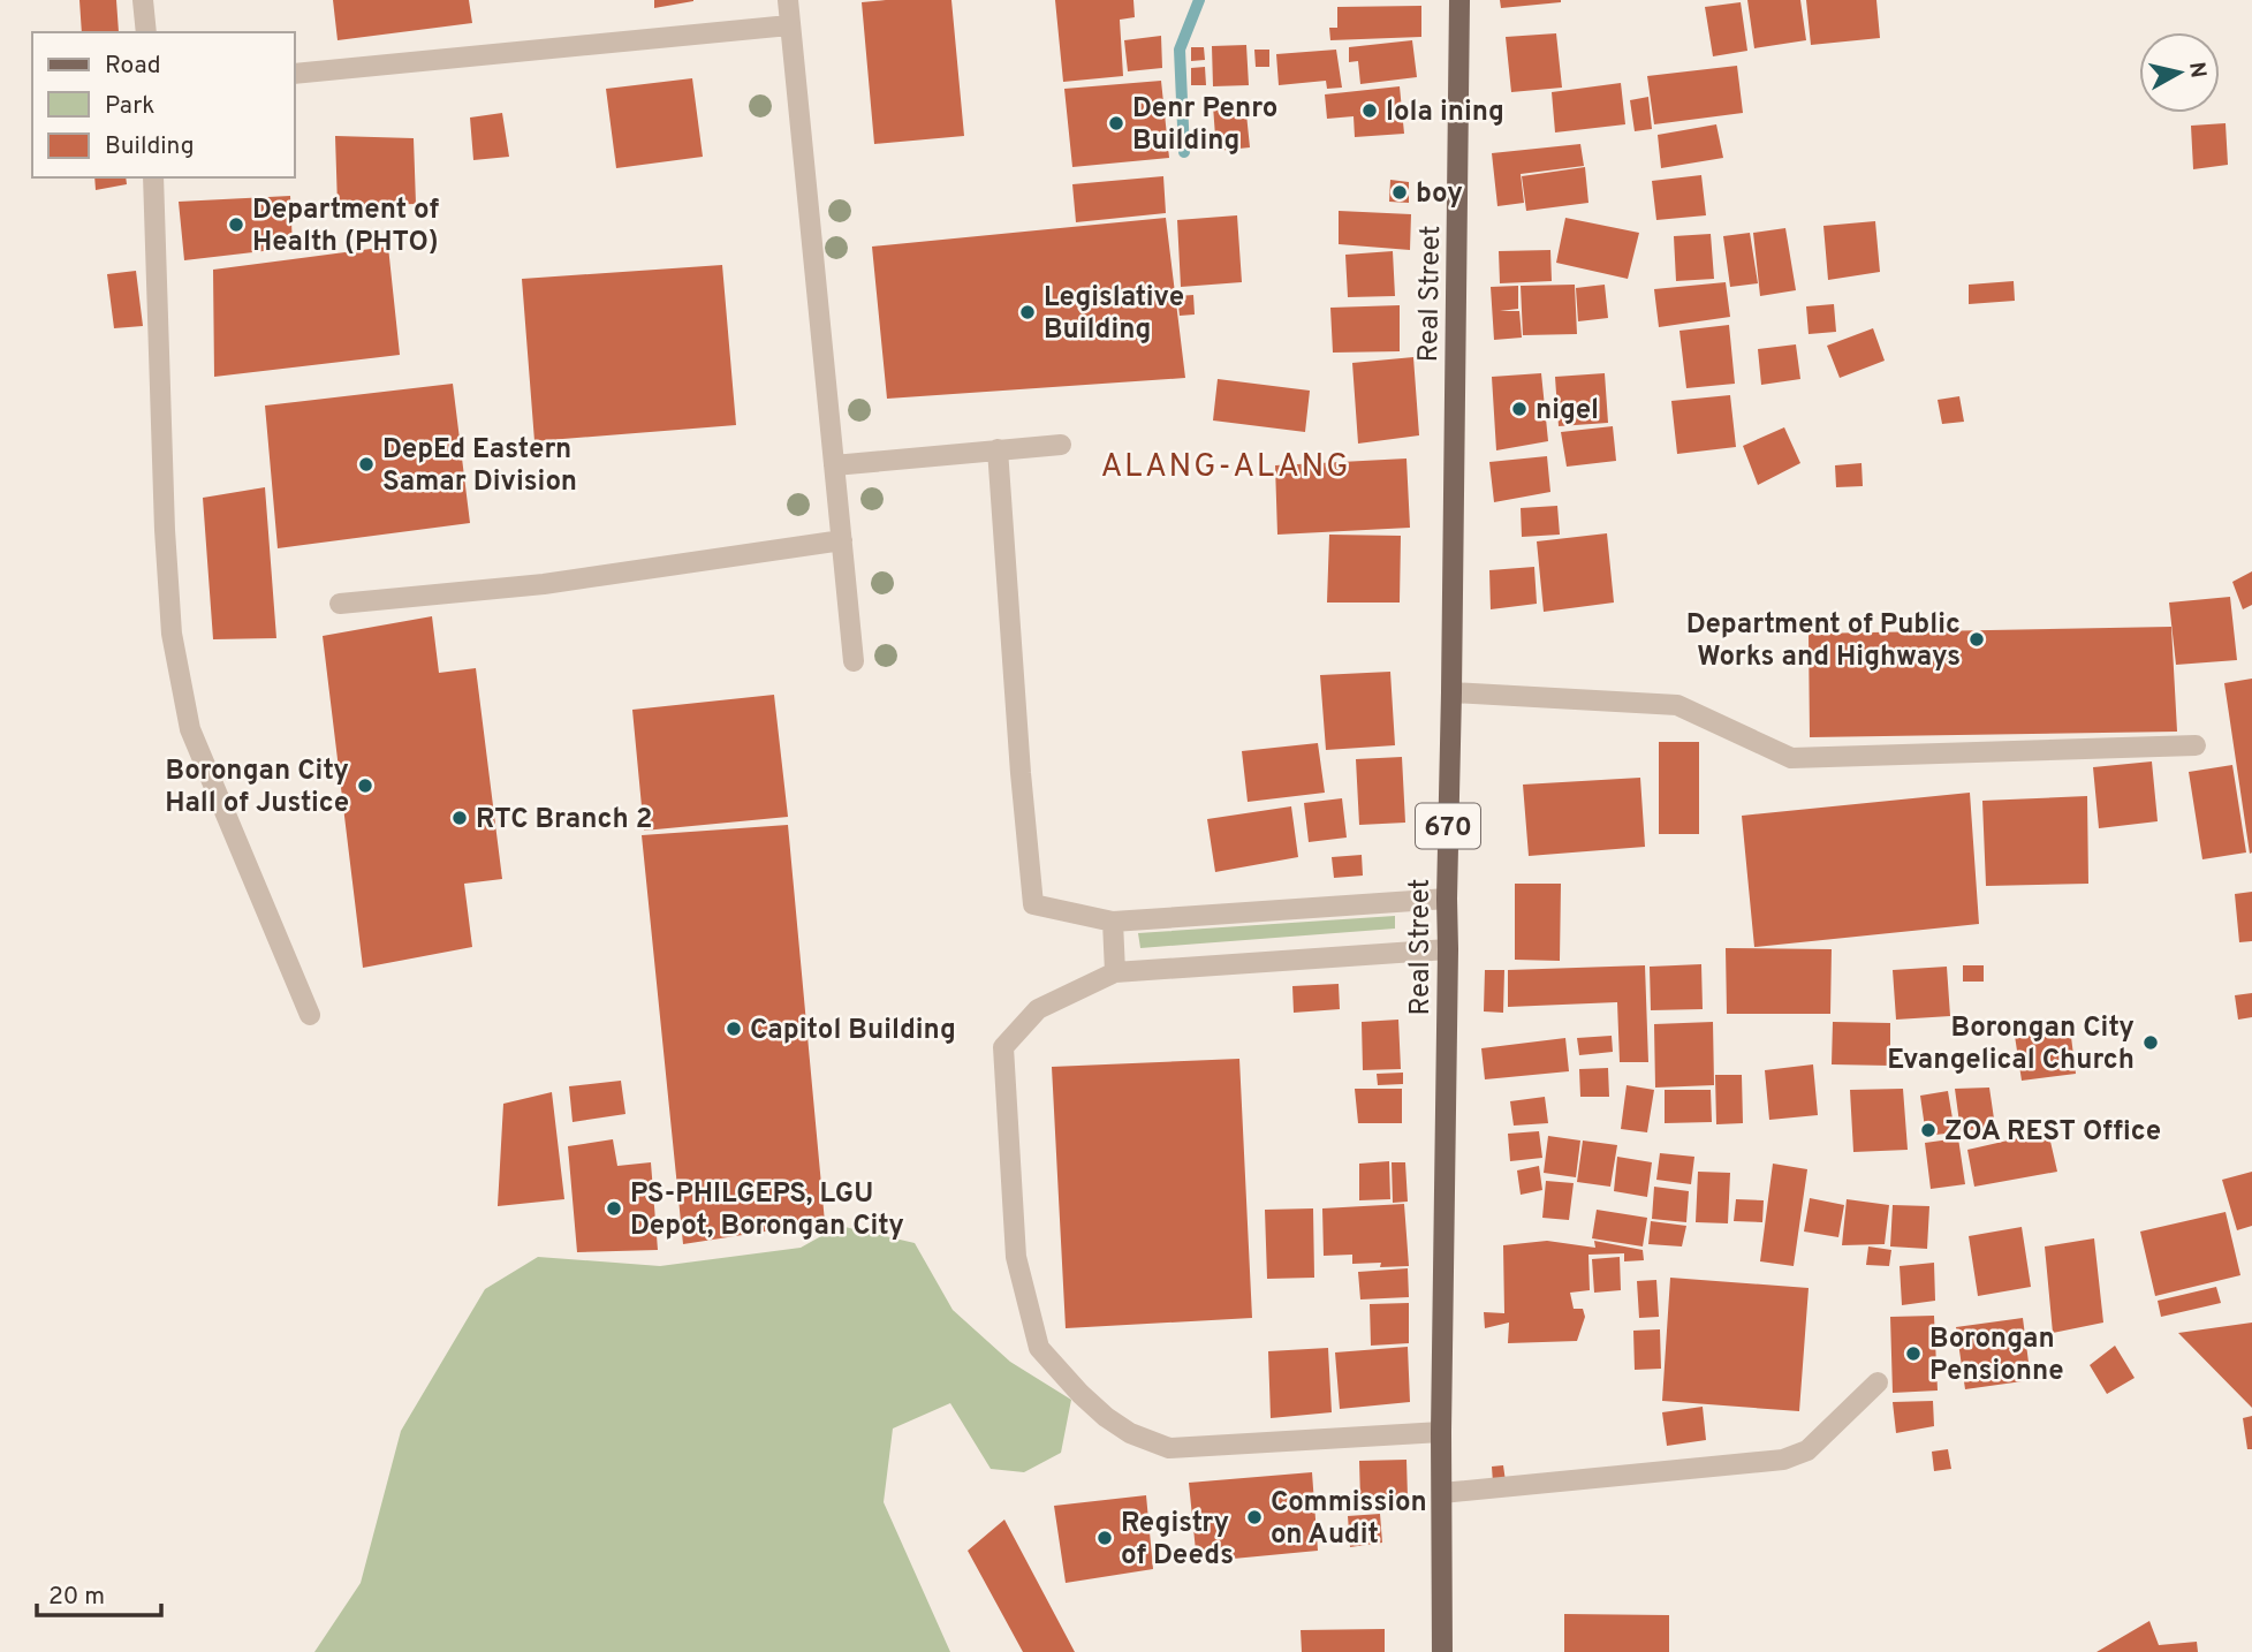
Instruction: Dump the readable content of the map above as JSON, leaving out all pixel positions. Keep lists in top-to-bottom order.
{
  "streets": {
    "main road": ["Real Street", "670"]
  },
  "districts": ["ALANG-ALANG"],
  "places": [
    "lola ining",
    "Denr Penro Building",
    "boy",
    "Department of Health (PHTO)",
    "Legislative Building",
    "nigel",
    "DepEd Eastern Samar Division",
    "Department of Public Works and Highways",
    "Borongan City Hall of Justice",
    "RTC Branch 2",
    "Capitol Building",
    "Borongan City Evangelical Church",
    "ZOA REST Office",
    "PS-PHILGEPS, LGU Depot, Borongan City",
    "Borongan Pensionne",
    "Commission on Audit",
    "Registry of Deeds"
  ],
  "legend": ["Road", "Park", "Building"],
  "scale_bar": "20 m",
  "north": "right"
}
